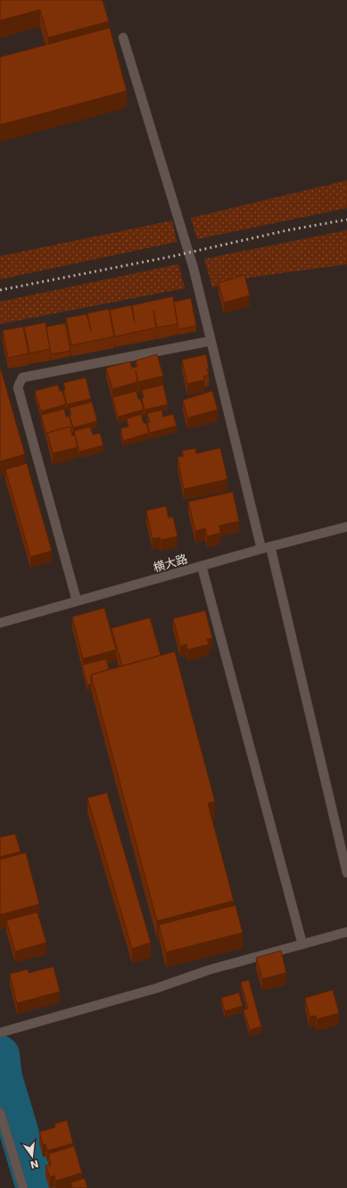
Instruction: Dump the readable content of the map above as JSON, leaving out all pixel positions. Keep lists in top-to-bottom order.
{
  "streets": {
    "street": ["横大路"]
  },
  "north": "bottom"
}
